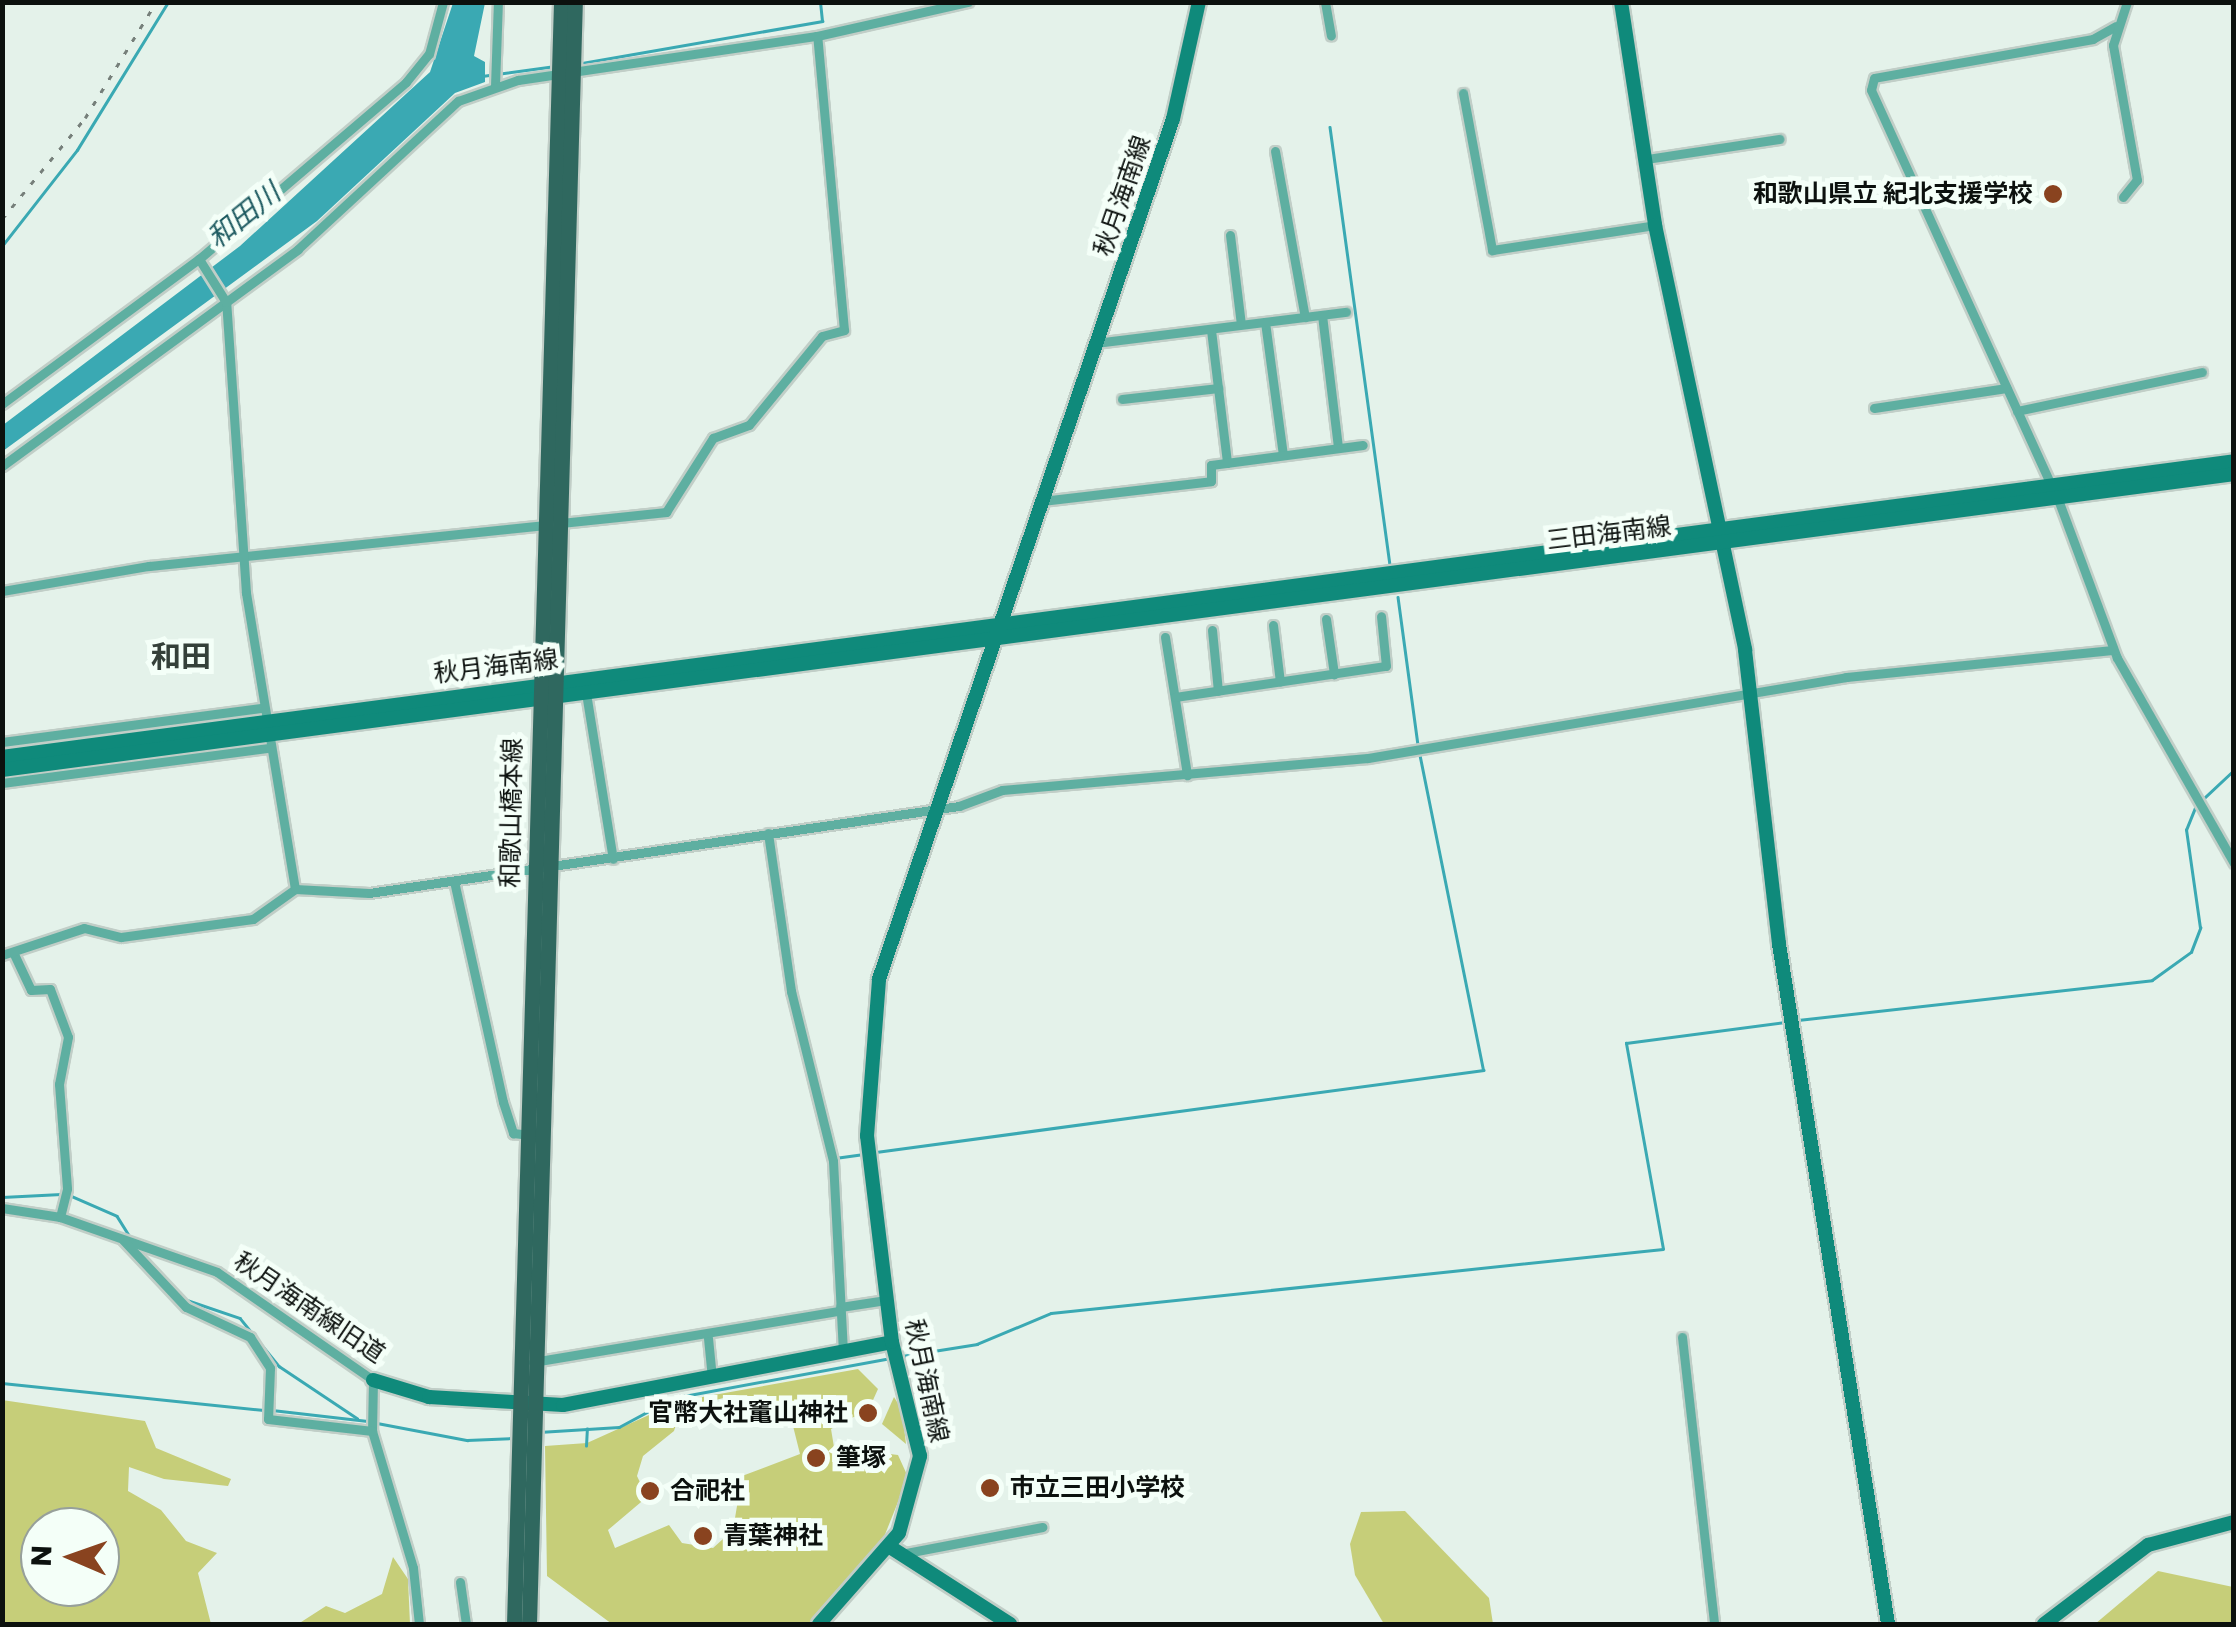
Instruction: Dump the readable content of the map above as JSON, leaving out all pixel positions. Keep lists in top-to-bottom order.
{
  "streets": {
    "main road": [
      "秋月海南線",
      "三田海南線",
      "和歌山橋本線",
      "秋月海南線旧道"
    ]
  },
  "crossings": [
    ["秋月海南線", "三田海南線"],
    ["秋月海南線", "和歌山橋本線"],
    ["秋月海南線", "秋月海南線旧道"],
    ["和歌山橋本線", "秋月海南線旧道"]
  ],
  "districts": ["和田"],
  "water": ["和田川"],
  "places": [
    "和歌山県立 紀北支援学校",
    "官幣大社竃山神社",
    "筆塚",
    "市立三田小学校",
    "合祀社",
    "青葉神社"
  ],
  "north": "left"
}
